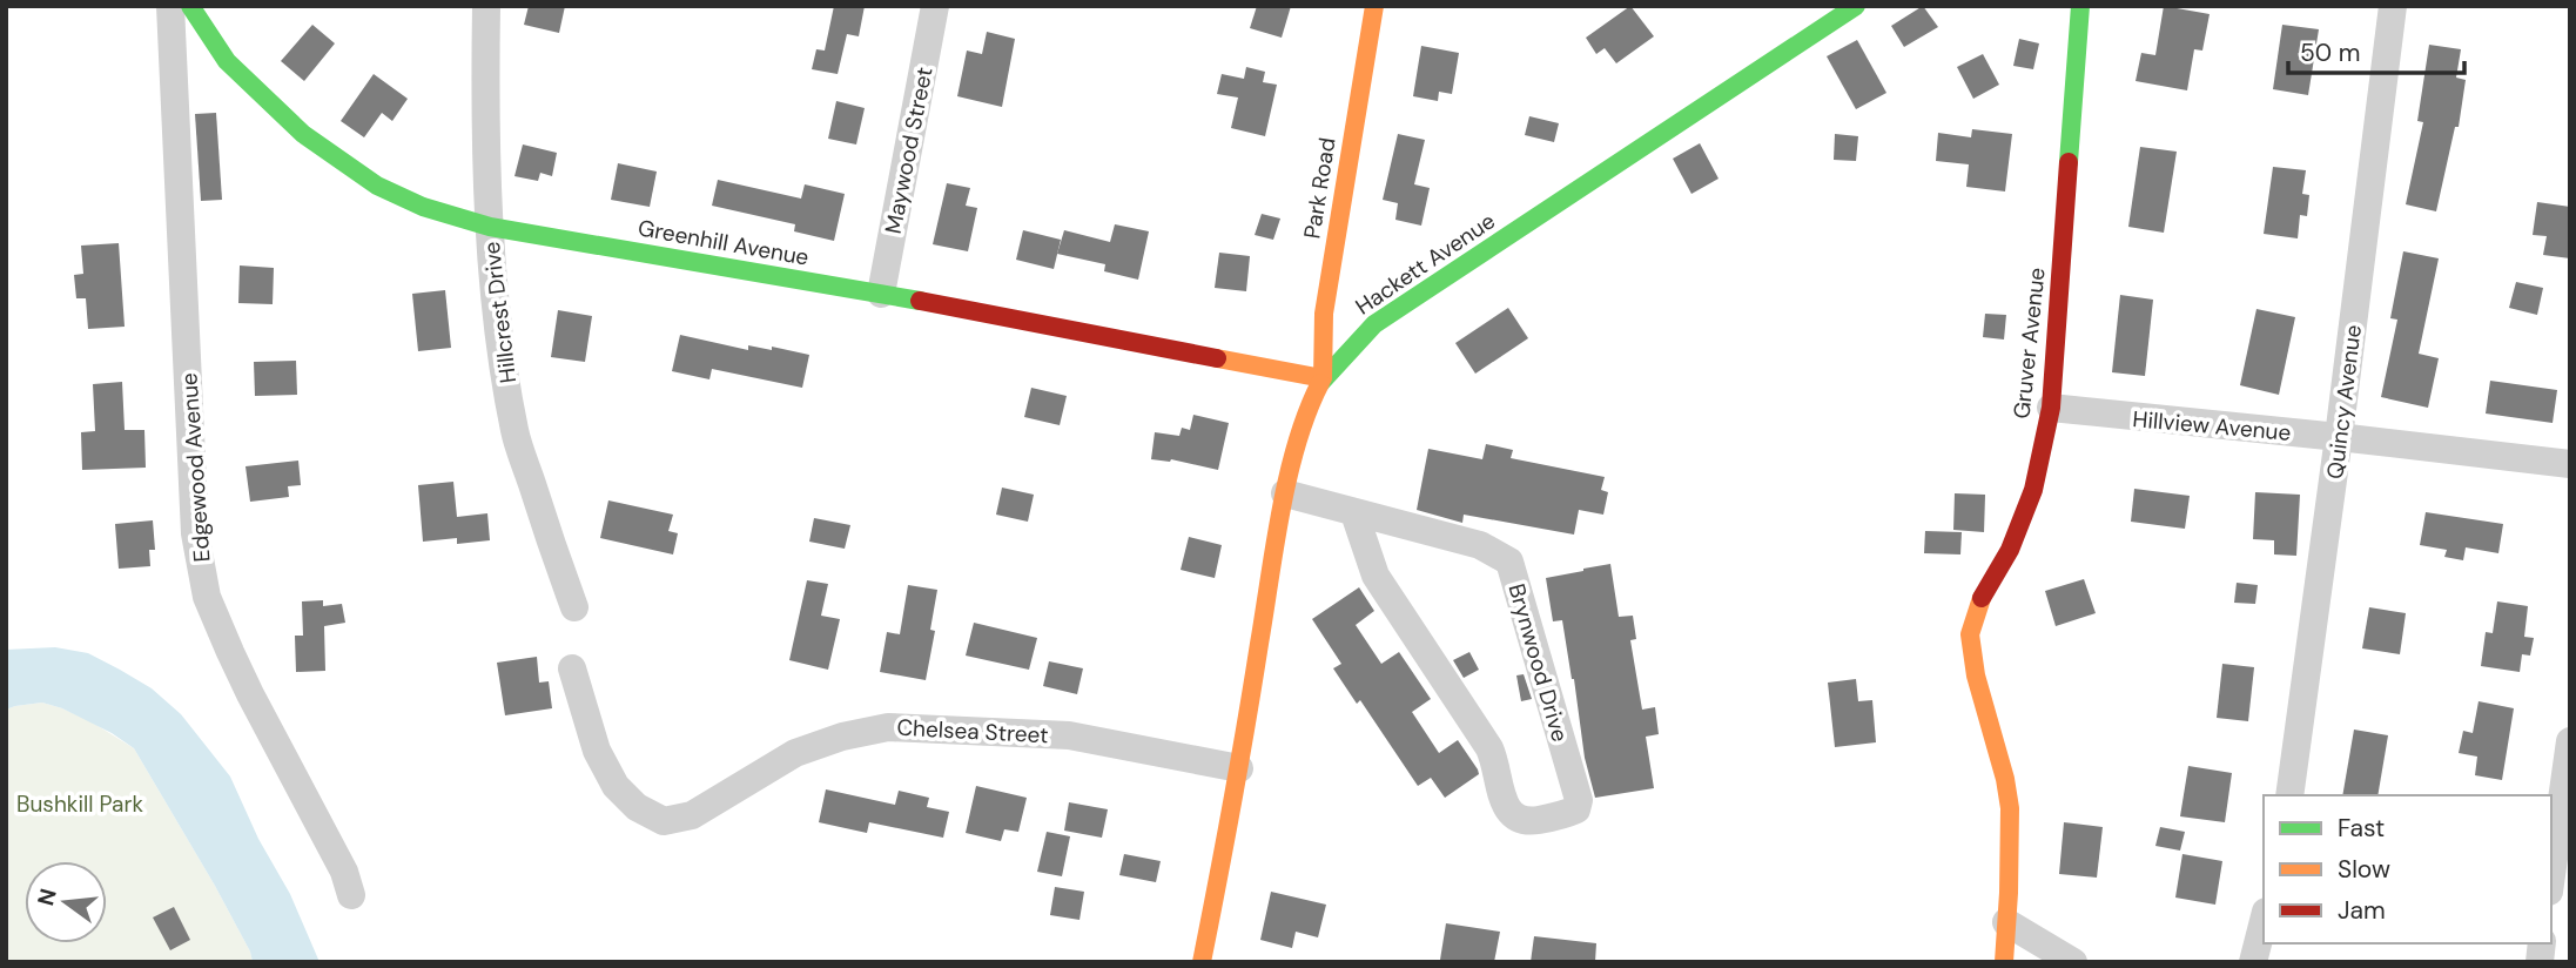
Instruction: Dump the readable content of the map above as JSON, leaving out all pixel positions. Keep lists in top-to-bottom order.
{
  "streets": {
    "street": [
      "Maywood Street",
      "Park Road",
      "Greenhill Avenue",
      "Hackett Avenue",
      "Hillcrest Drive",
      "Gruver Avenue",
      "Quincy Avenue",
      "Hillview Avenue",
      "Edgewood Avenue",
      "Brynwood Drive",
      "Chelsea Street"
    ]
  },
  "crossings": [
    ["Maywood Street", "Greenhill Avenue"],
    ["Park Road", "Greenhill Avenue"],
    ["Park Road", "Hackett Avenue"],
    ["Greenhill Avenue", "Hackett Avenue"],
    ["Greenhill Avenue", "Hillcrest Drive"],
    ["Hackett Avenue", "Brynwood Drive"],
    ["Hackett Avenue", "Chelsea Street"],
    ["Gruver Avenue", "Hillview Avenue"],
    ["Quincy Avenue", "Hillview Avenue"]
  ],
  "parks": ["Bushkill Park"],
  "legend": ["Fast", "Slow", "Jam"],
  "scale_bar": "50 m",
  "north": "left"
}
